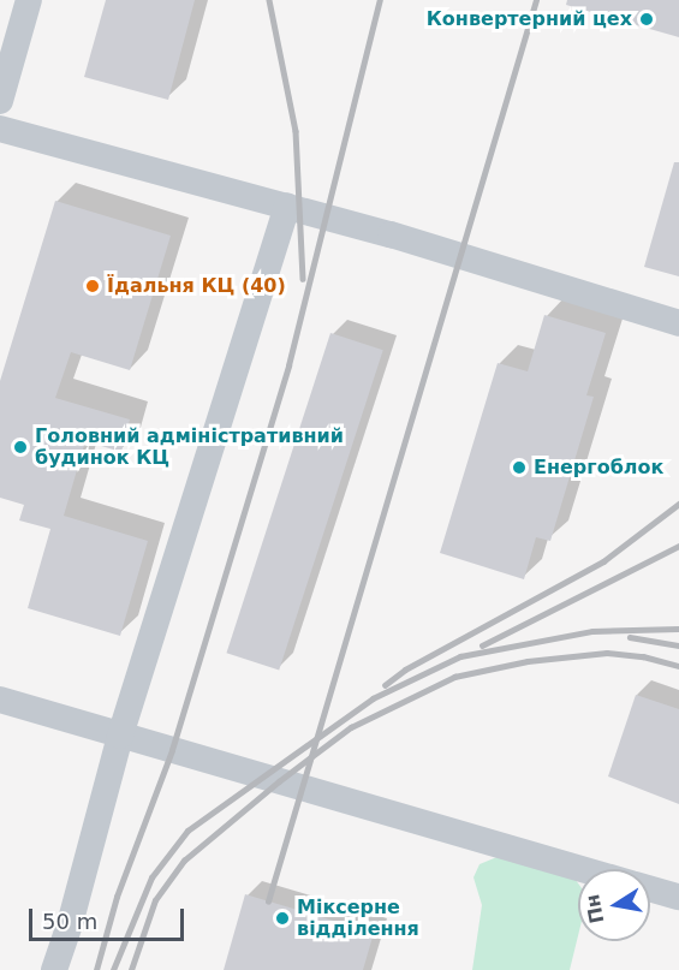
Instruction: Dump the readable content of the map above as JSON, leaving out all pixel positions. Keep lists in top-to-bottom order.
{
  "places": [
    "Конвертерний цех",
    "Їдальня КЦ (40)",
    "Головний адміністративний будинок КЦ",
    "Енергоблок",
    "Міксерне відділення"
  ],
  "scale_bar": "50 m",
  "north": "left"
}
